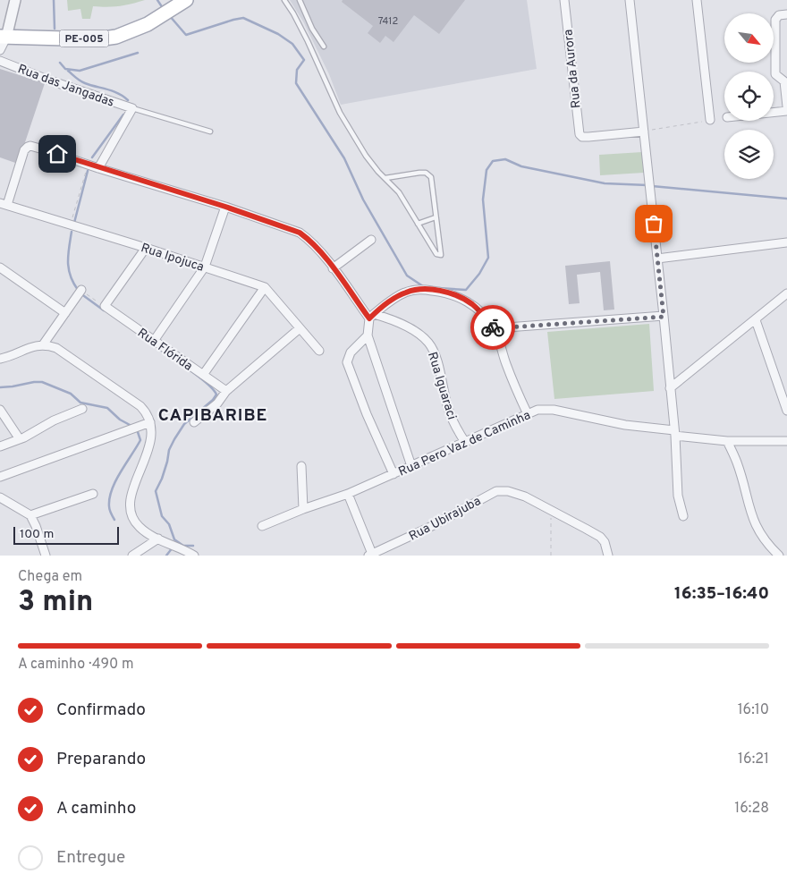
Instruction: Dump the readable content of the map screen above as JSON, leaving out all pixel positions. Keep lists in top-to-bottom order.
{
  "streets": {
    "main road": ["PE-005"],
    "street": [
      "Rua da Aurora",
      "Rua das Jangadas",
      "Rua Ipojuca",
      "Rua Flórida",
      "Rua Iguaraci",
      "Rua Pero Vaz de Caminha",
      "Rua Ubirajuba"
    ]
  },
  "crossings": [
    ["Rua Iguaraci", "Rua Pero Vaz de Caminha"]
  ],
  "districts": ["CAPIBARIBE"],
  "house_numbers": ["7412"],
  "scale_bar": "100 m",
  "north": "bottom right",
  "page": {
    "scale": "100 m",
    "heading": ["3 min", "Chega em", "16:35–16:40"],
    "bar": "A caminho · 490 m",
    "list": [
      ["Confirmado", "16:10"],
      ["Preparando", "16:21"],
      ["A caminho", "16:28"],
      "Entregue"
    ]
  }
}
